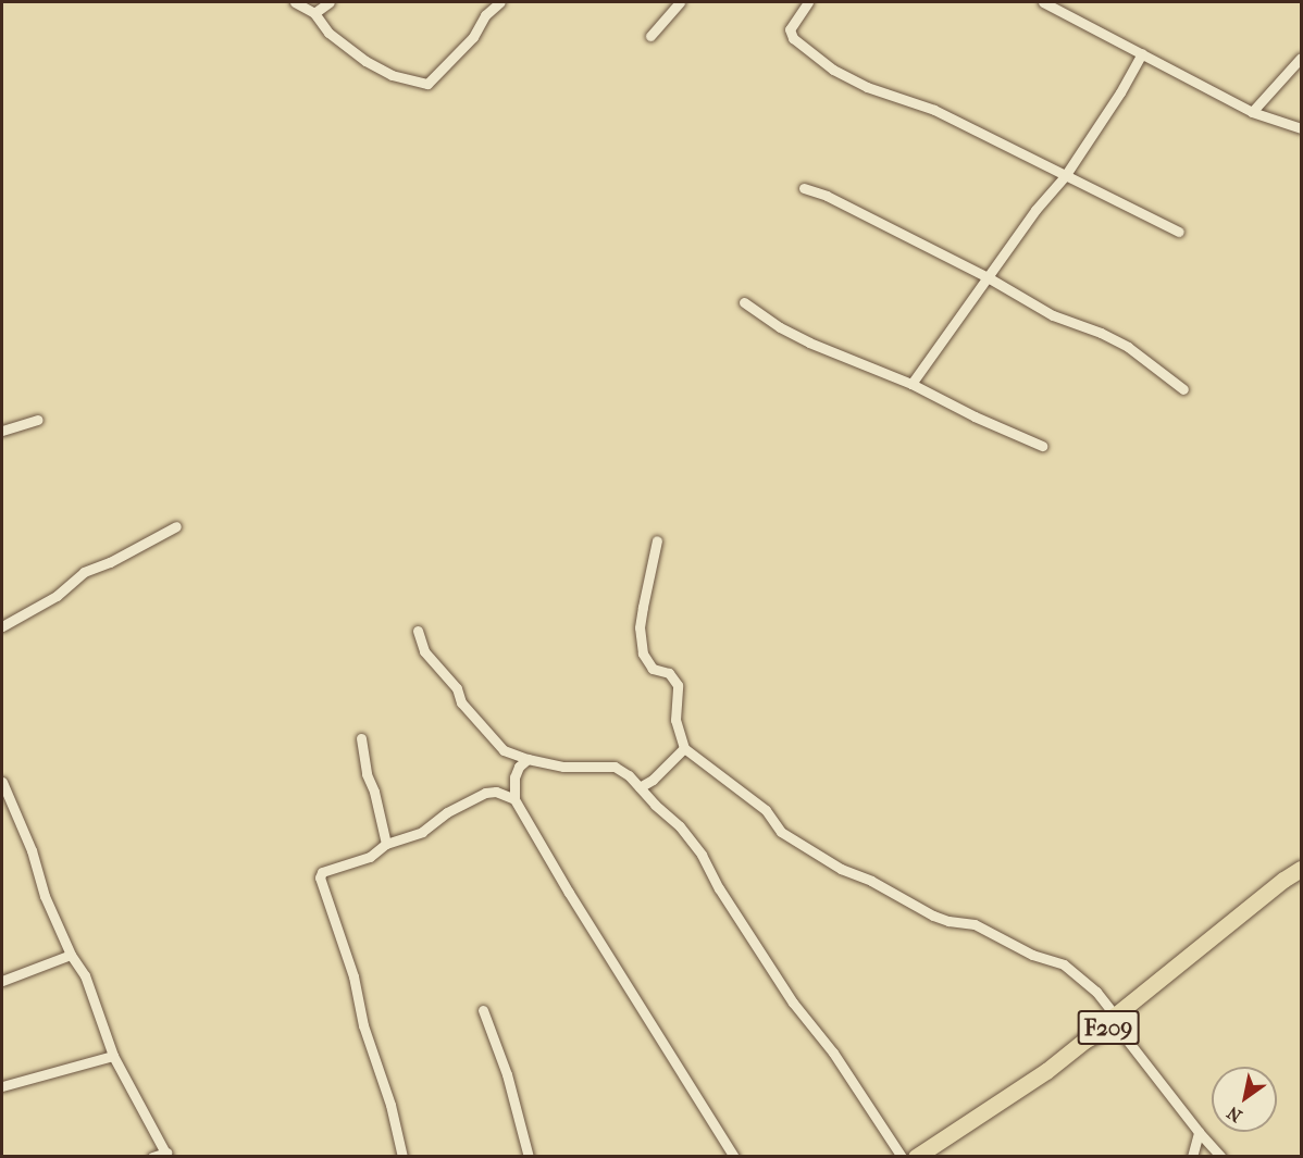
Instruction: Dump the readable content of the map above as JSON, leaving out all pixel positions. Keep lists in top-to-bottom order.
{
  "streets": {
    "main road": ["F209"]
  },
  "north": "bottom left"
}
